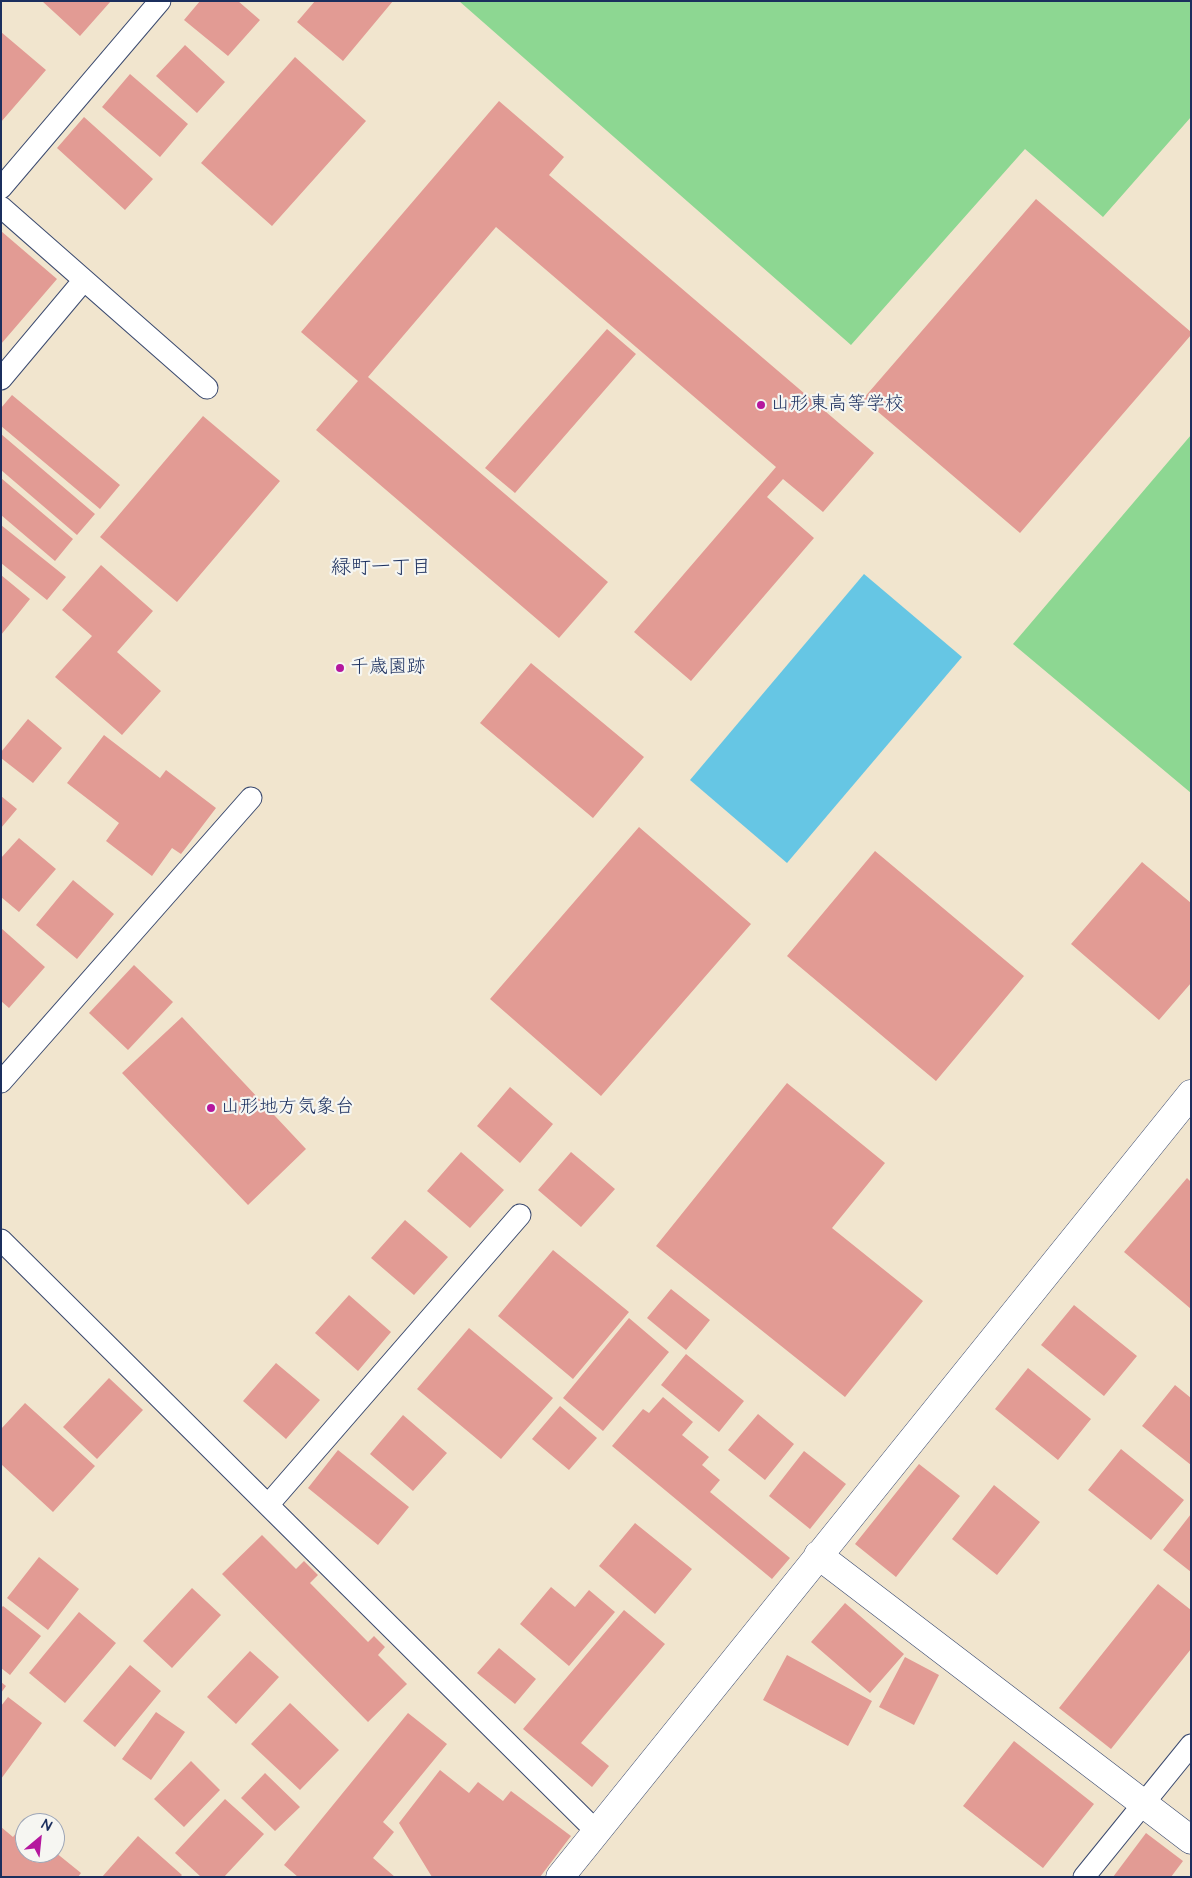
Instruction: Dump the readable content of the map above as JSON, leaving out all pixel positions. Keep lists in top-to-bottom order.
{
  "districts": ["緑町一丁目"],
  "places": ["山形東高等学校", "千歳園跡", "山形地方気象台"],
  "north": "top right"
}
